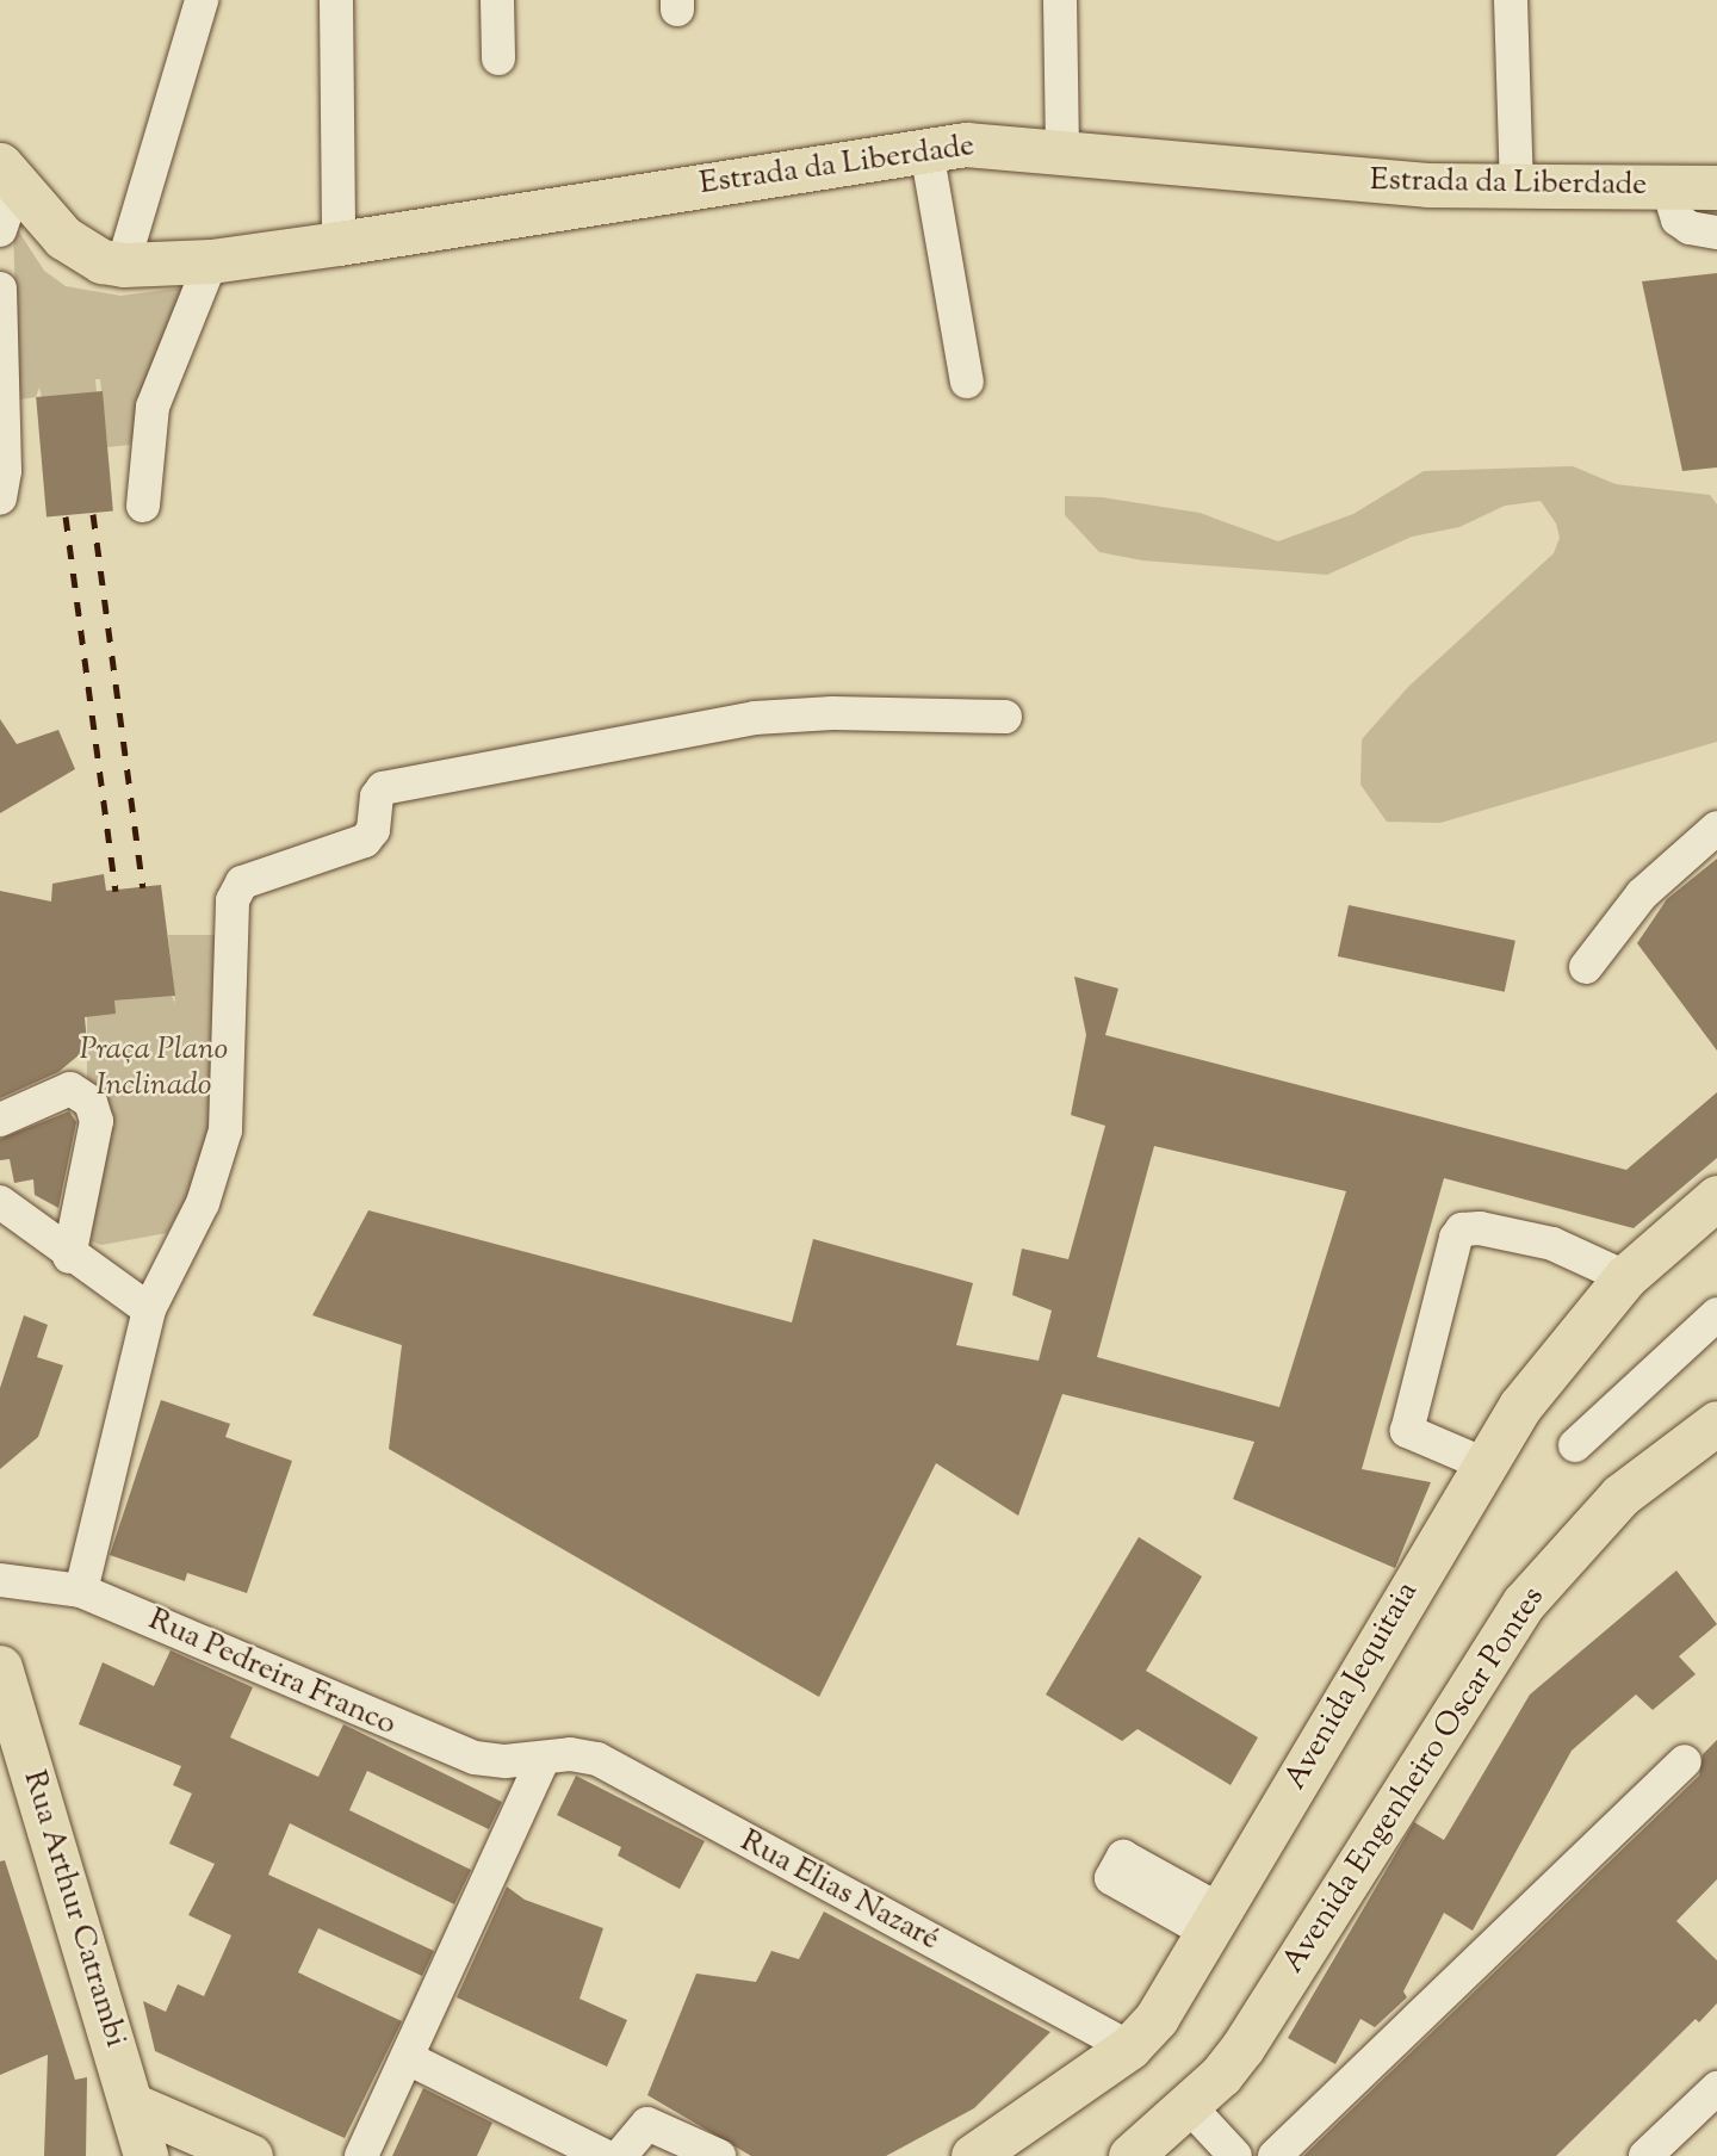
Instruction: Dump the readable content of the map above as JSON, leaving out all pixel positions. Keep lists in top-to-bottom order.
{
  "streets": {
    "main road": [
      "Estrada da Liberdade",
      "Avenida Jequitaia",
      "Avenida Engenheiro Oscar Pontes",
      "Rua Arthur Catrambi"
    ],
    "street": ["Rua Pedreira Franco", "Rua Elias Nazaré"]
  },
  "crossings": [
    ["Rua Pedreira Franco", "Rua Elias Nazaré"],
    ["Avenida Jequitaia", "Rua Elias Nazaré"]
  ],
  "parks": ["Praça Plano Inclinado"]
}
